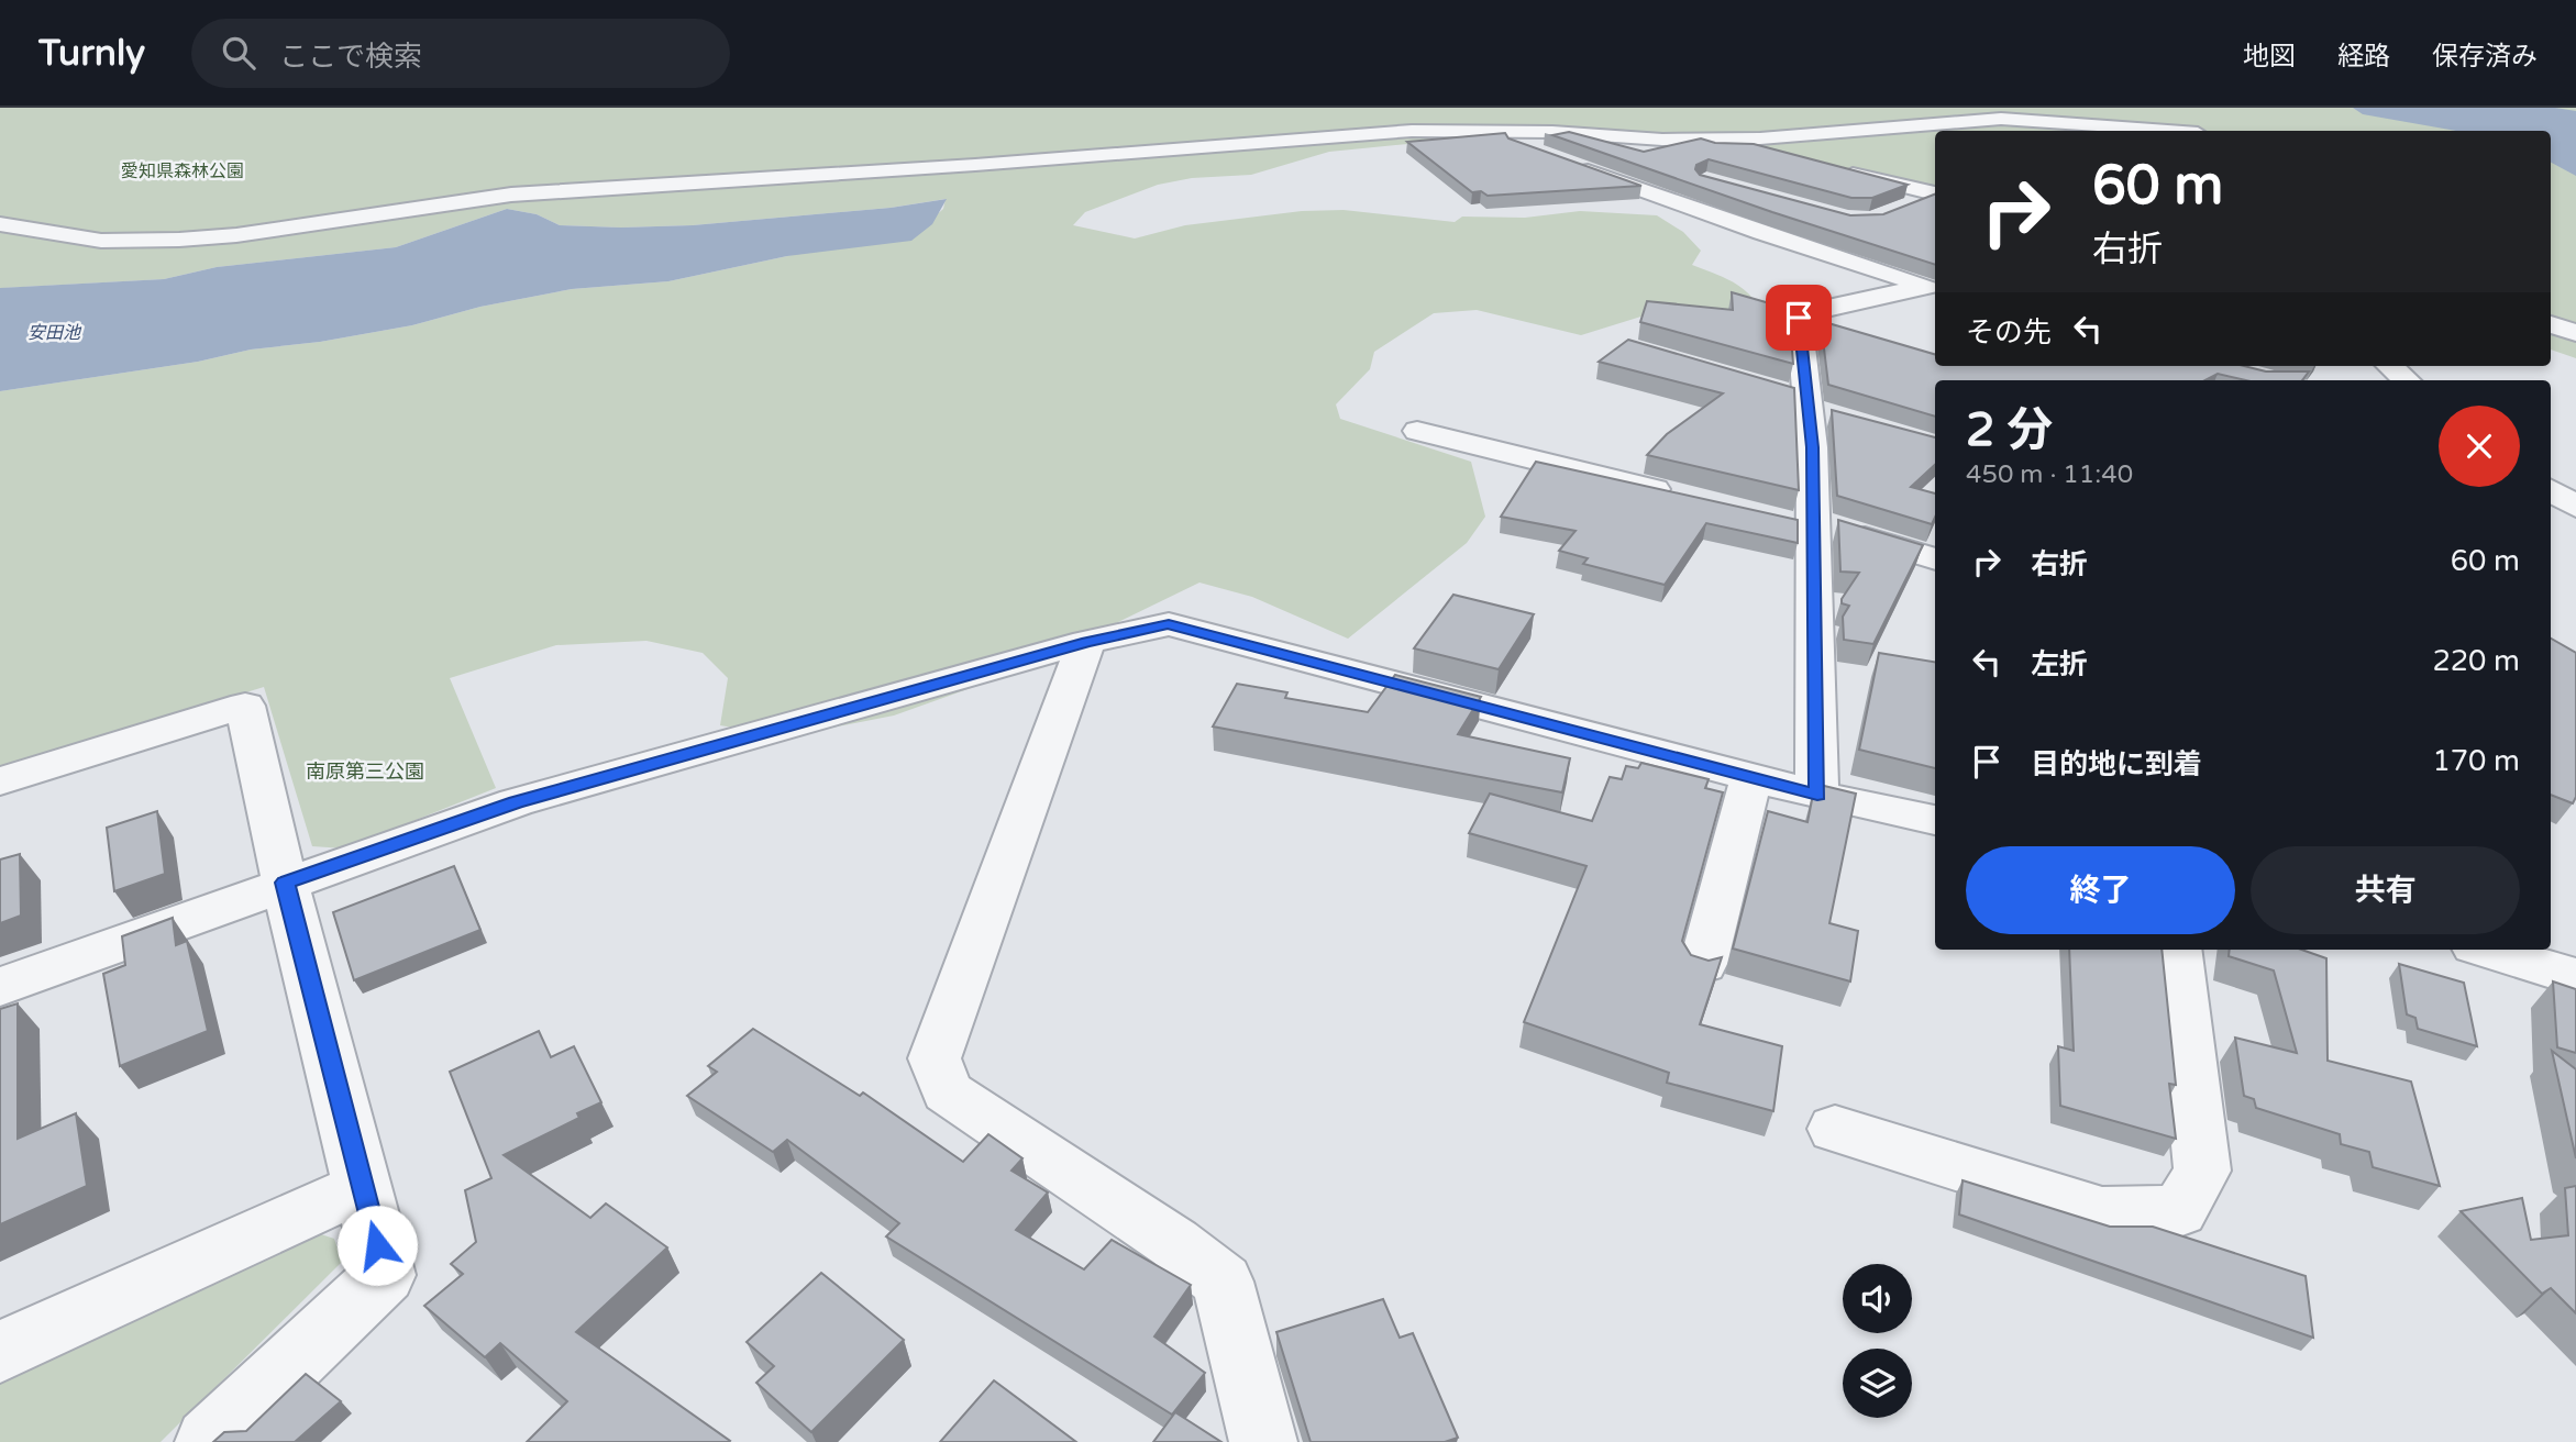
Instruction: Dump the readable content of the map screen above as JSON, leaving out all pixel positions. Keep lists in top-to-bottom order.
{
  "water": ["安田池"],
  "parks": ["愛知県森林公園", "南原第三公園"],
  "page": {
    "header": "Turnly",
    "search": "ここで検索",
    "nav": ["地図", "経路", "保存済み"],
    "turn": ["60 m", "右折"],
    "then": "その先",
    "heading": ["2 分", "450 m · 11:40"],
    "list": [
      {
        "name": "右折",
        "value": "60 m"
      },
      {
        "name": "左折",
        "value": "220 m"
      },
      {
        "name": "目的地に到着",
        "value": "170 m"
      }
    ],
    "buttons": ["終了", "共有"]
  }
}
